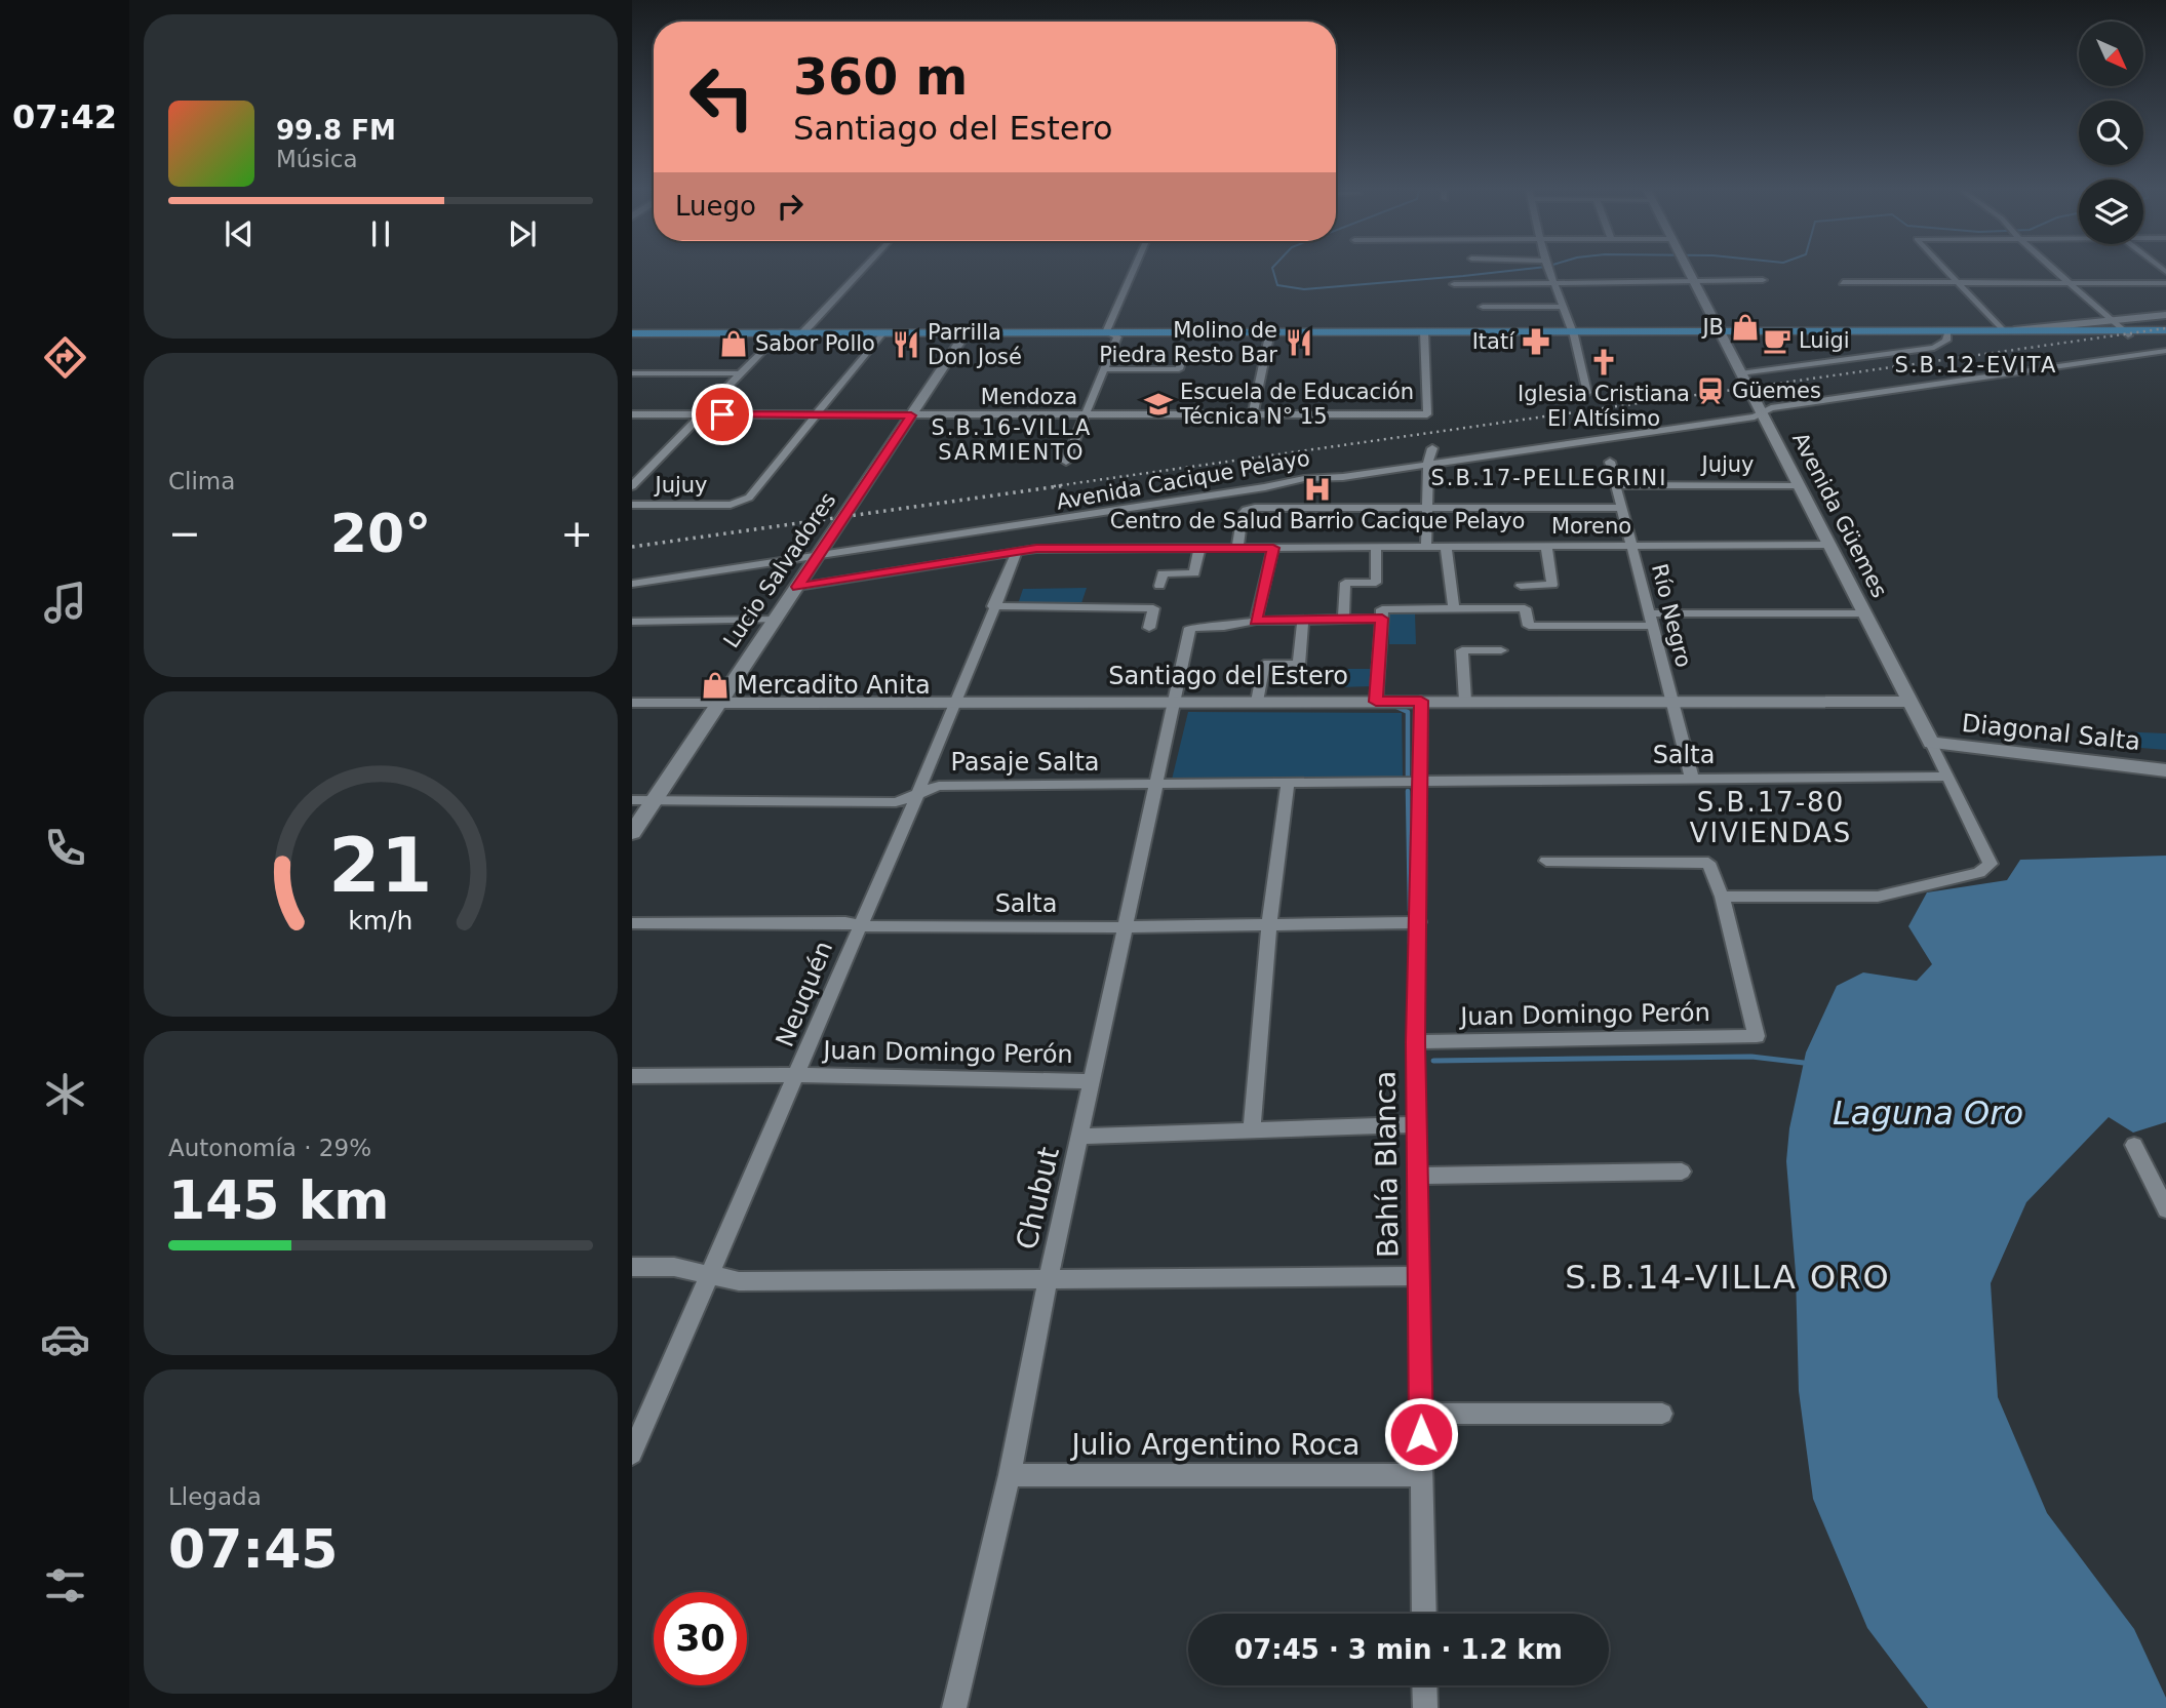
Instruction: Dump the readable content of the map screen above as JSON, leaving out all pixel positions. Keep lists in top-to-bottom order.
{
  "streets": {
    "street": [
      "Mendoza",
      "Jujuy",
      "Avenida Cacique Pelayo",
      "Avenida Güemes",
      "Moreno",
      "Lucio Salvadores",
      "Río Negro",
      "Santiago del Estero",
      "Diagonal Salta",
      "Salta",
      "Pasaje Salta",
      "Neuquén",
      "Juan Domingo Perón",
      "Bahía Blanca",
      "Chubut",
      "Julio Argentino Roca"
    ]
  },
  "crossings": [
    ["Mendoza", "Jujuy"],
    ["Mendoza", "Lucio Salvadores"],
    ["Jujuy", "Avenida Güemes"],
    ["Jujuy", "Río Negro"],
    ["Avenida Cacique Pelayo", "Avenida Güemes"],
    ["Avenida Cacique Pelayo", "Lucio Salvadores"],
    ["Avenida Güemes", "Moreno"],
    ["Avenida Güemes", "Santiago del Estero"],
    ["Avenida Güemes", "Diagonal Salta"],
    ["Avenida Güemes", "Salta"],
    ["Avenida Güemes", "Juan Domingo Perón"],
    ["Moreno", "Lucio Salvadores"],
    ["Moreno", "Río Negro"],
    ["Moreno", "Neuquén"],
    ["Lucio Salvadores", "Santiago del Estero"],
    ["Lucio Salvadores", "Pasaje Salta"],
    ["Río Negro", "Santiago del Estero"],
    ["Río Negro", "Salta"],
    ["Santiago del Estero", "Neuquén"],
    ["Santiago del Estero", "Bahía Blanca"],
    ["Santiago del Estero", "Chubut"],
    ["Salta", "Pasaje Salta"],
    ["Salta", "Neuquén"],
    ["Salta", "Bahía Blanca"],
    ["Salta", "Chubut"],
    ["Pasaje Salta", "Neuquén"],
    ["Pasaje Salta", "Bahía Blanca"],
    ["Pasaje Salta", "Chubut"],
    ["Neuquén", "Juan Domingo Perón"],
    ["Juan Domingo Perón", "Bahía Blanca"],
    ["Juan Domingo Perón", "Chubut"],
    ["Bahía Blanca", "Julio Argentino Roca"],
    ["Chubut", "Julio Argentino Roca"]
  ],
  "districts": [
    "S.B.12-EVITA",
    "S.B.16-VILLA SARMIENTO",
    "S.B.17-PELLEGRINI",
    "S.B.17-80 VIVIENDAS",
    "S.B.14-VILLA ORO"
  ],
  "water": ["Laguna Oro"],
  "places": {
    "shop": ["JB", "Sabor Pollo", "Mercadito Anita"],
    "cafe": ["Luigi"],
    "pharmacy": ["Itatí"],
    "restaurant": ["Molino de Piedra Resto Bar", "Parrilla Don José"],
    "church": ["Iglesia Cristiana El Altísimo"],
    "station": ["Güemes"],
    "school or university": ["Escuela de Educación Técnica N° 15"],
    "hospital": ["Centro de Salud Barrio Cacique Pelayo"]
  },
  "north": "bottom right",
  "page": {
    "tabs": "07:42",
    "turn": ["360 m", "Santiago del Estero"],
    "song": ["99.8 FM", "Música"],
    "then": "Luego",
    "tile": [
      "Clima",
      ["Autonomía · 29%", "145 km"],
      ["Llegada", "07:45"]
    ],
    "heat": ["−", "20°", "+"],
    "limit": "30",
    "trip": "07:45 · 3 min · 1.2 km",
    "gauge": ["21", "km/h"]
  }
}
